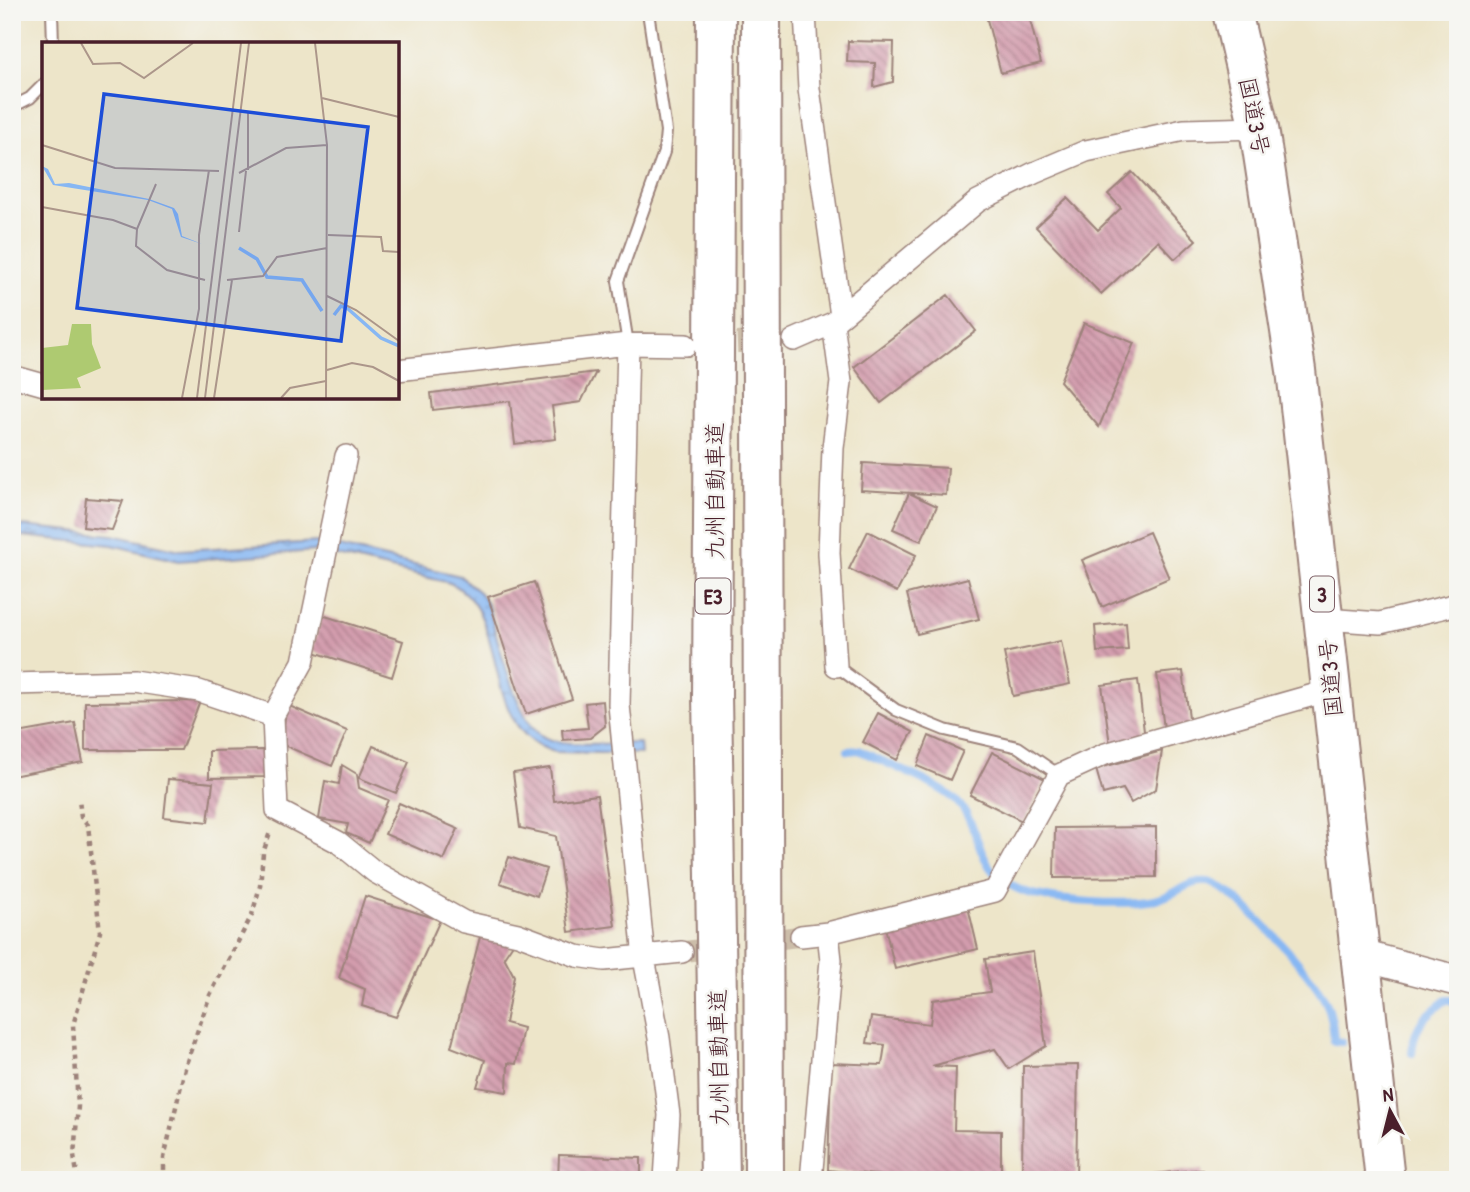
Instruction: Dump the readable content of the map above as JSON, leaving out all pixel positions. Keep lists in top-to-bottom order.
{
  "streets": {
    "highway": [
      "国道3号",
      "九州自動車道",
      "3",
      "E3"
    ]
  },
  "north": "top"
}
